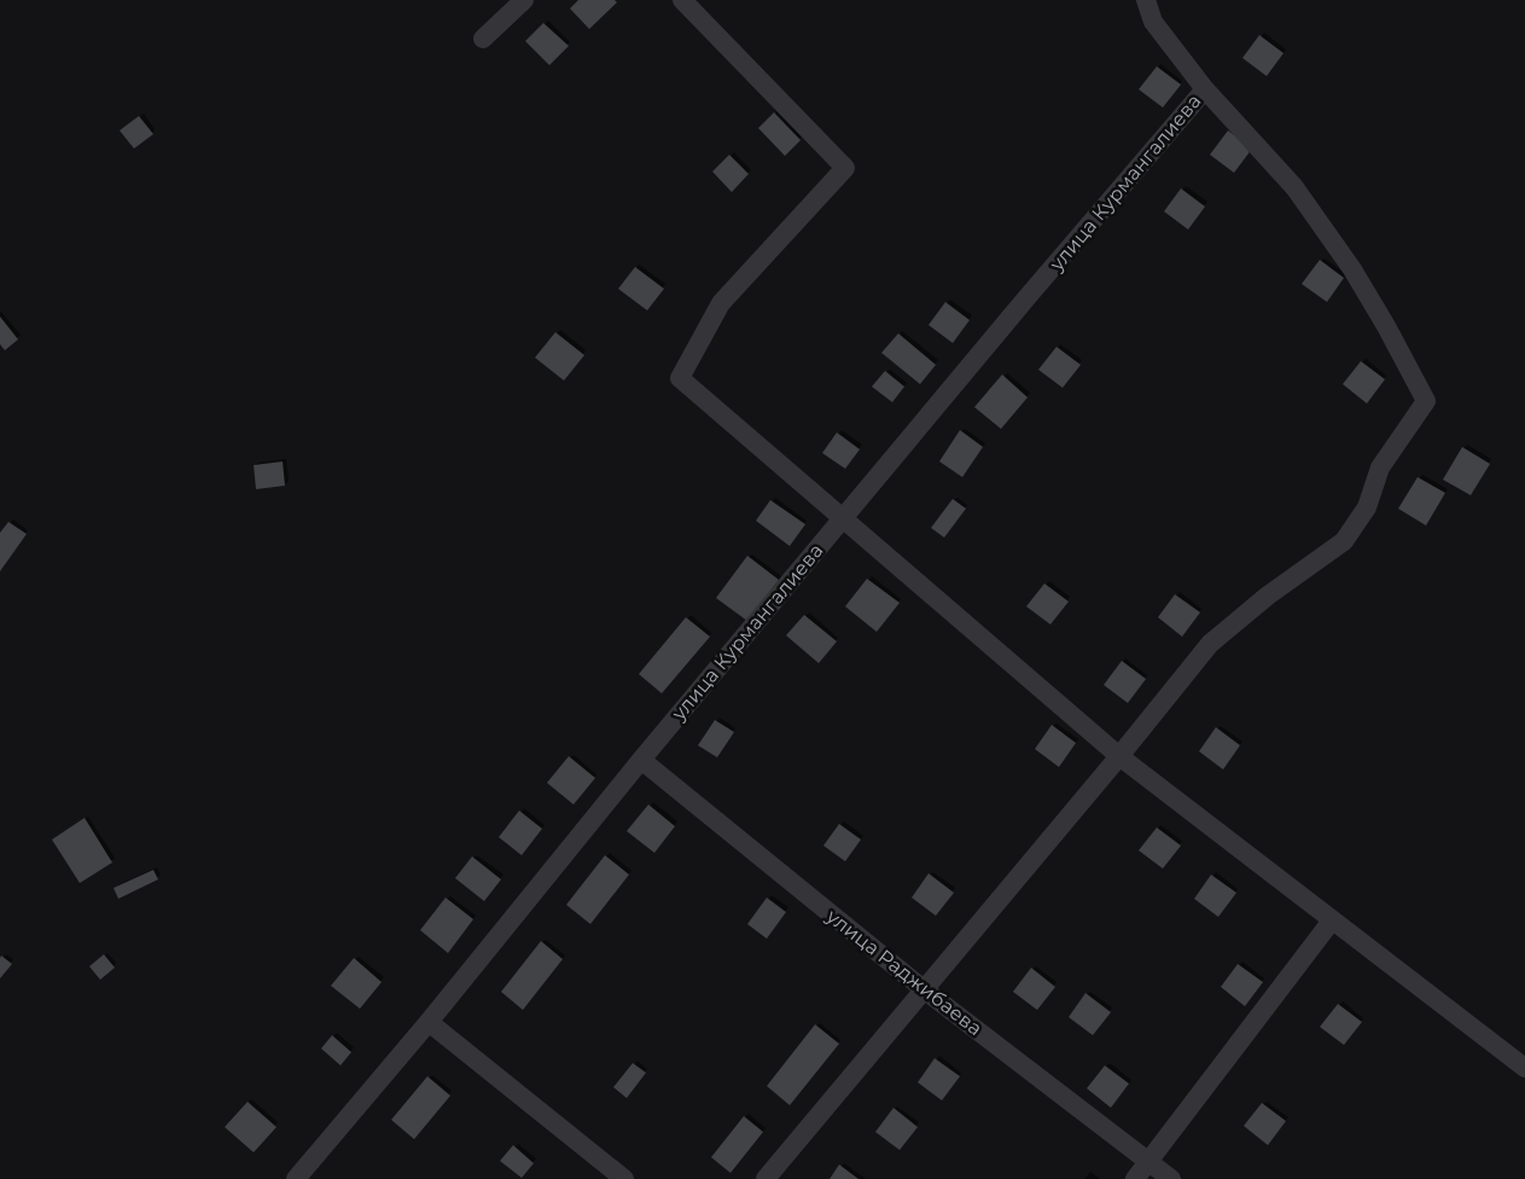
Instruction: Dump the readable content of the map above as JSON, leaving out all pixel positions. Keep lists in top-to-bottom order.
{
  "streets": {
    "street": ["улица Курмангалиева", "улица Раджибаева"]
  },
  "crossings": [
    ["улица Курмангалиева", "улица Раджибаева"]
  ]
}
